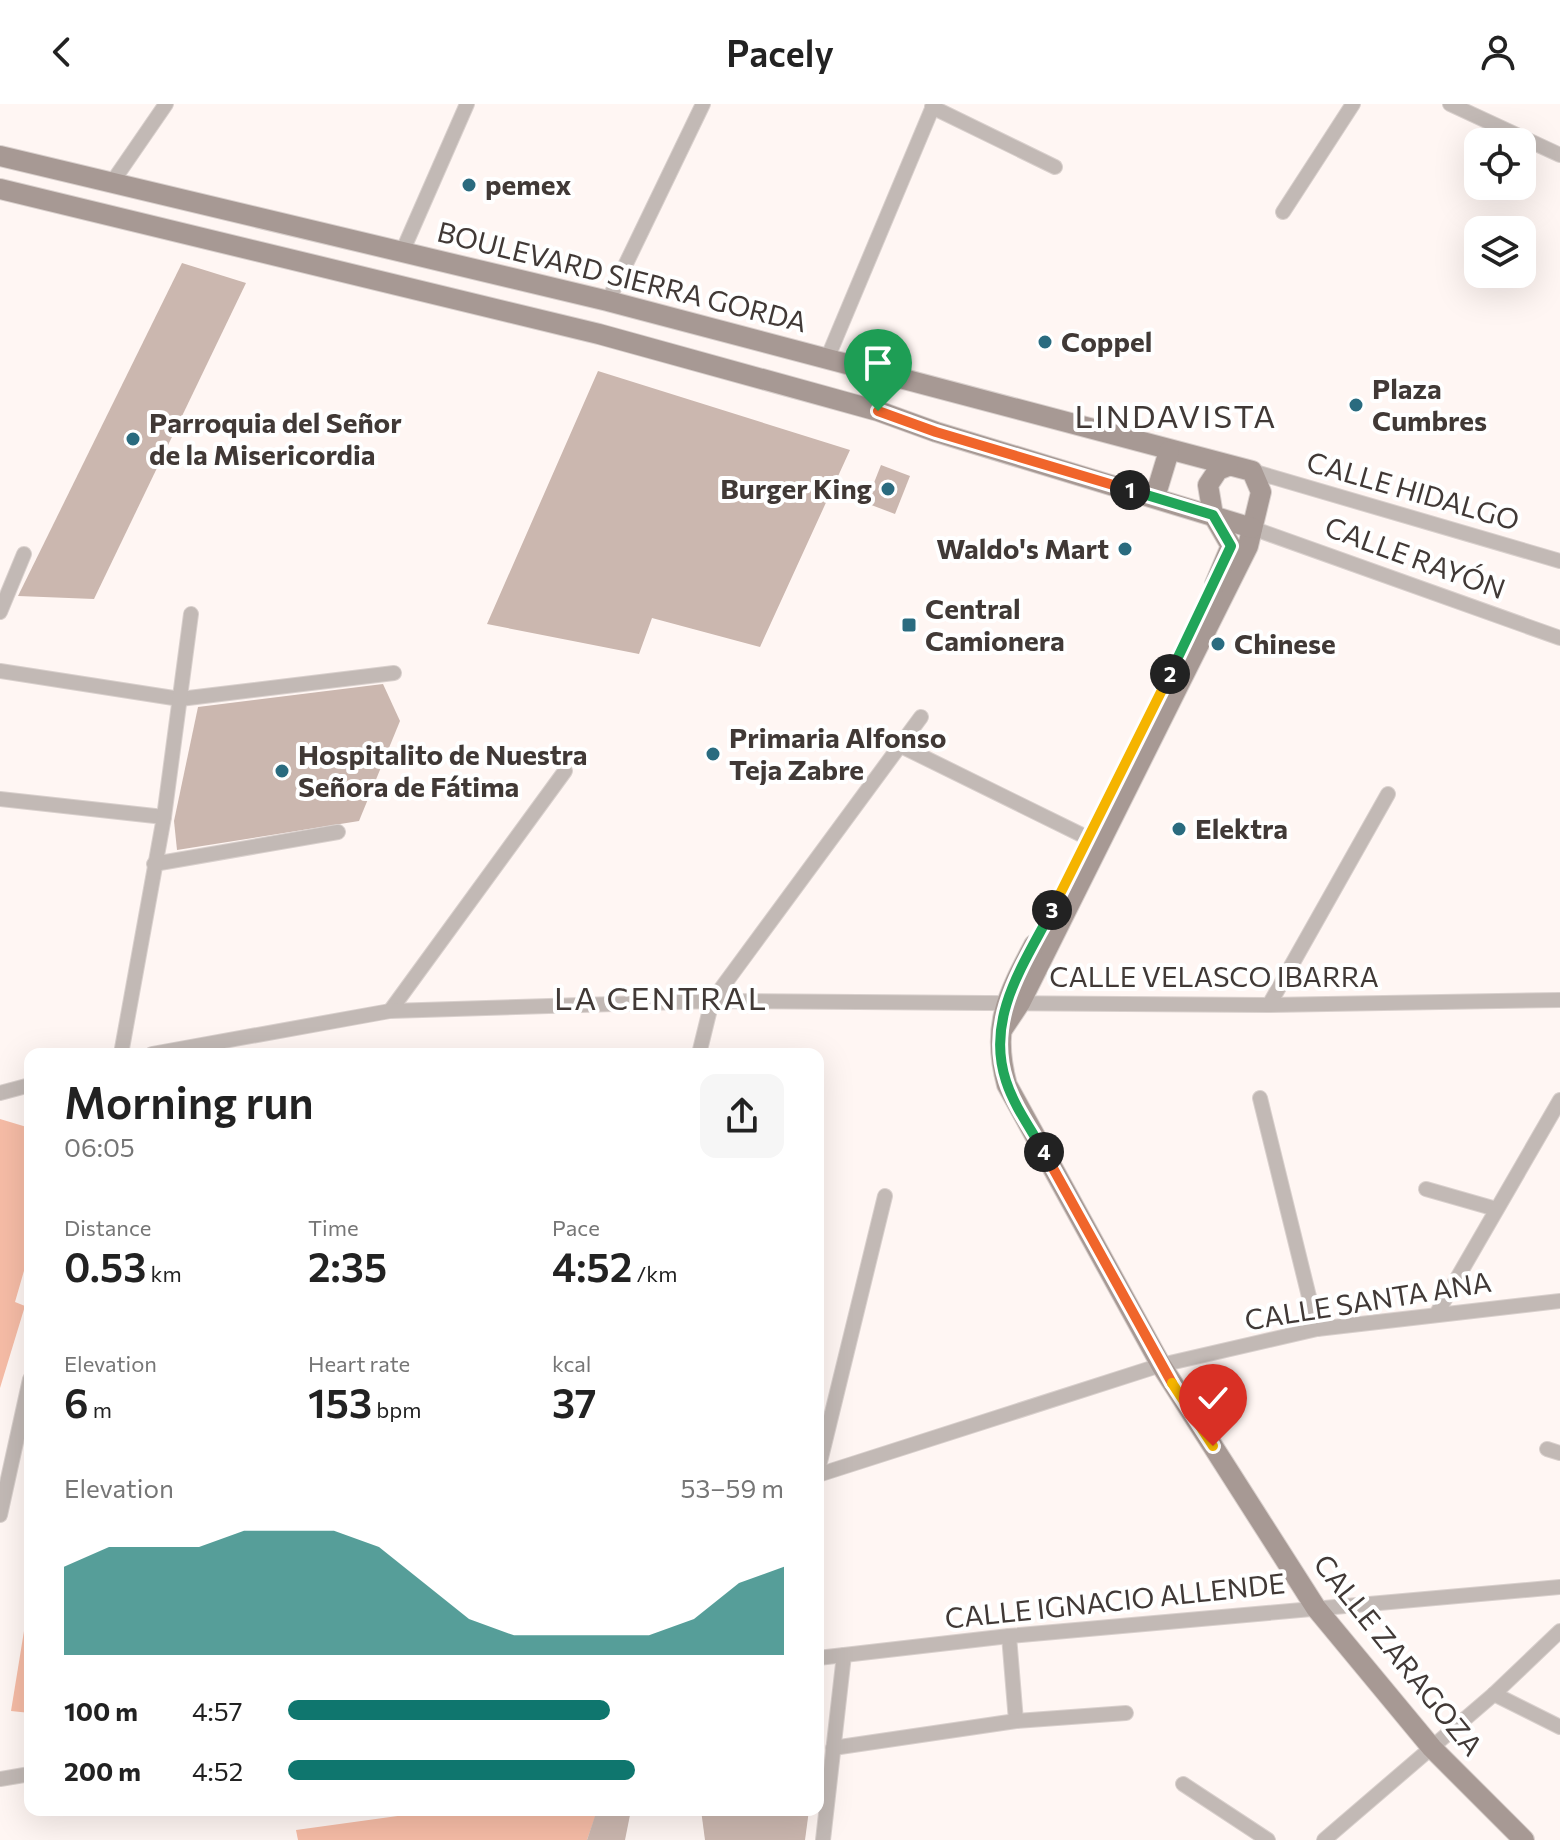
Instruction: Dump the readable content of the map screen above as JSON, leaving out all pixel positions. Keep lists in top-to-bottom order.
{
  "streets": {
    "main road": ["BOULEVARD SIERRA GORDA", "CALLE ZARAGOZA"],
    "street": [
      "CALLE HIDALGO",
      "CALLE RAYÓN",
      "CALLE VELASCO IBARRA",
      "CALLE SANTA ANA",
      "CALLE IGNACIO ALLENDE"
    ]
  },
  "crossings": [
    ["BOULEVARD SIERRA GORDA", "CALLE HIDALGO"],
    ["BOULEVARD SIERRA GORDA", "CALLE RAYÓN"],
    ["BOULEVARD SIERRA GORDA", "CALLE ZARAGOZA"],
    ["CALLE HIDALGO", "CALLE RAYÓN"],
    ["CALLE HIDALGO", "CALLE ZARAGOZA"],
    ["CALLE RAYÓN", "CALLE ZARAGOZA"],
    ["CALLE VELASCO IBARRA", "CALLE ZARAGOZA"],
    ["CALLE SANTA ANA", "CALLE ZARAGOZA"],
    ["CALLE IGNACIO ALLENDE", "CALLE ZARAGOZA"]
  ],
  "districts": ["LINDAVISTA", "LA CENTRAL"],
  "places": {
    "other": [
      "pemex",
      "Coppel",
      "Plaza Cumbres",
      "Parroquia del Señor de la Misericordia",
      "Burger King",
      "Waldo's Mart",
      "Chinese",
      "Primaria Alfonso Teja Zabre",
      "Hospitalito de Nuestra Señora de Fátima",
      "Elektra"
    ],
    "transit": ["Central Camionera"]
  },
  "page": {
    "header": "Pacely",
    "pins": [
      "1",
      "2",
      "3",
      "4"
    ],
    "heading": ["Morning run", "06:05"],
    "stats": [
      ["Distance", "0.53 km"],
      ["Time", "2:35"],
      ["Pace", "4:52 /km"],
      ["Elevation", "6 m"],
      ["Heart rate", "153 bpm"],
      ["kcal", "37"]
    ],
    "chart": ["Elevation", "53–59 m"],
    "list": [
      {
        "name": "100 m",
        "note": "4:57"
      },
      {
        "name": "200 m",
        "note": "4:52"
      }
    ]
  }
}
